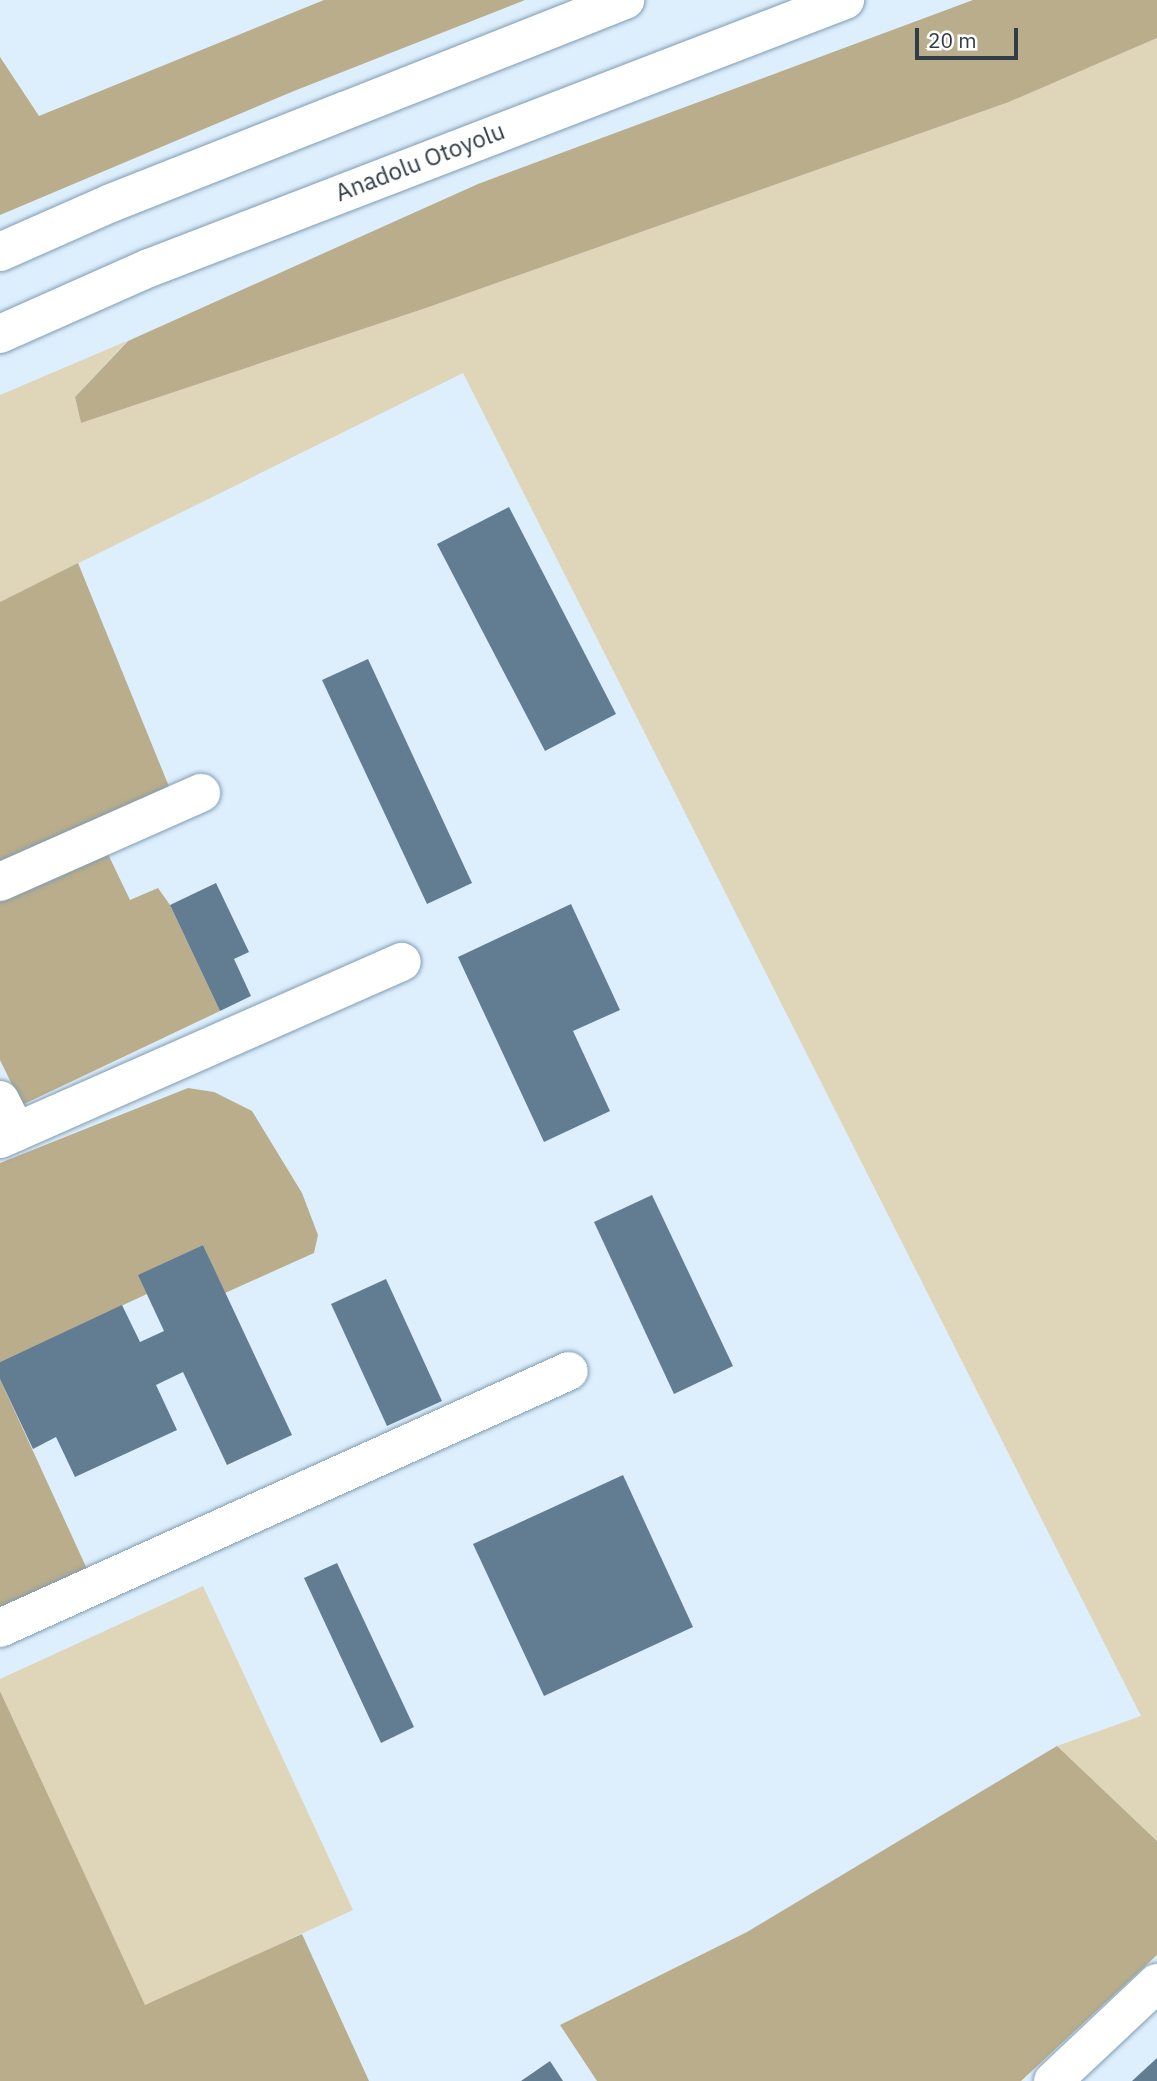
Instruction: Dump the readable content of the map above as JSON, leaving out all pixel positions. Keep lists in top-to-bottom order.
{
  "streets": {
    "main road": ["Anadolu Otoyolu"]
  },
  "scale_bar": "20 m"
}
